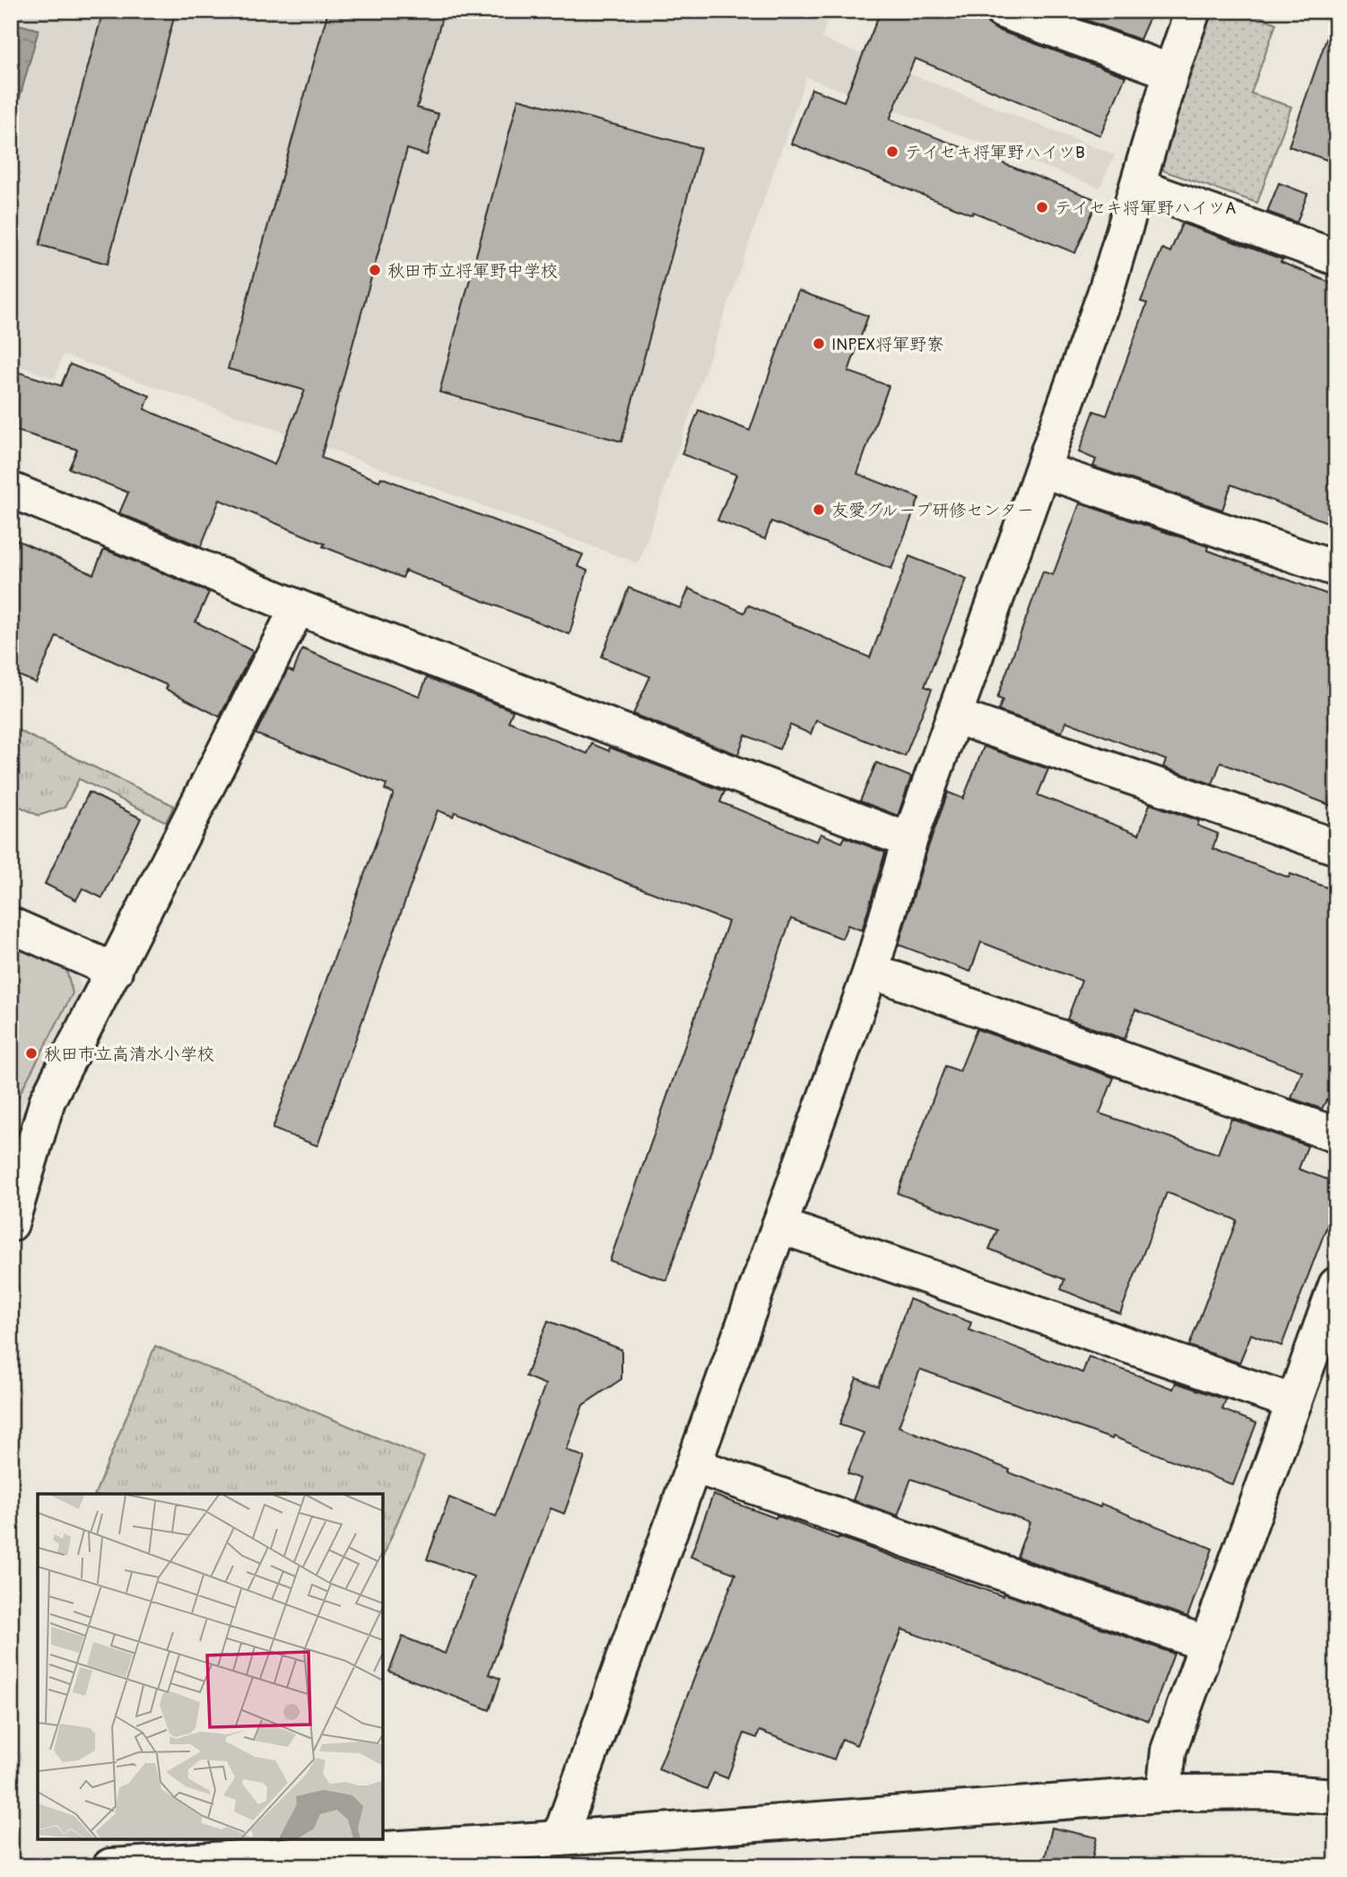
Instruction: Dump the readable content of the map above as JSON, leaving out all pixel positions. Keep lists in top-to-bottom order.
{
  "places": [
    "テイセキ将軍野ハイツB",
    "テイセキ将軍野ハイツA",
    "秋田市立将軍野中学校",
    "INPEX将軍野寮",
    "友愛グループ研修センター",
    "秋田市立高清水小学校"
  ]
}
